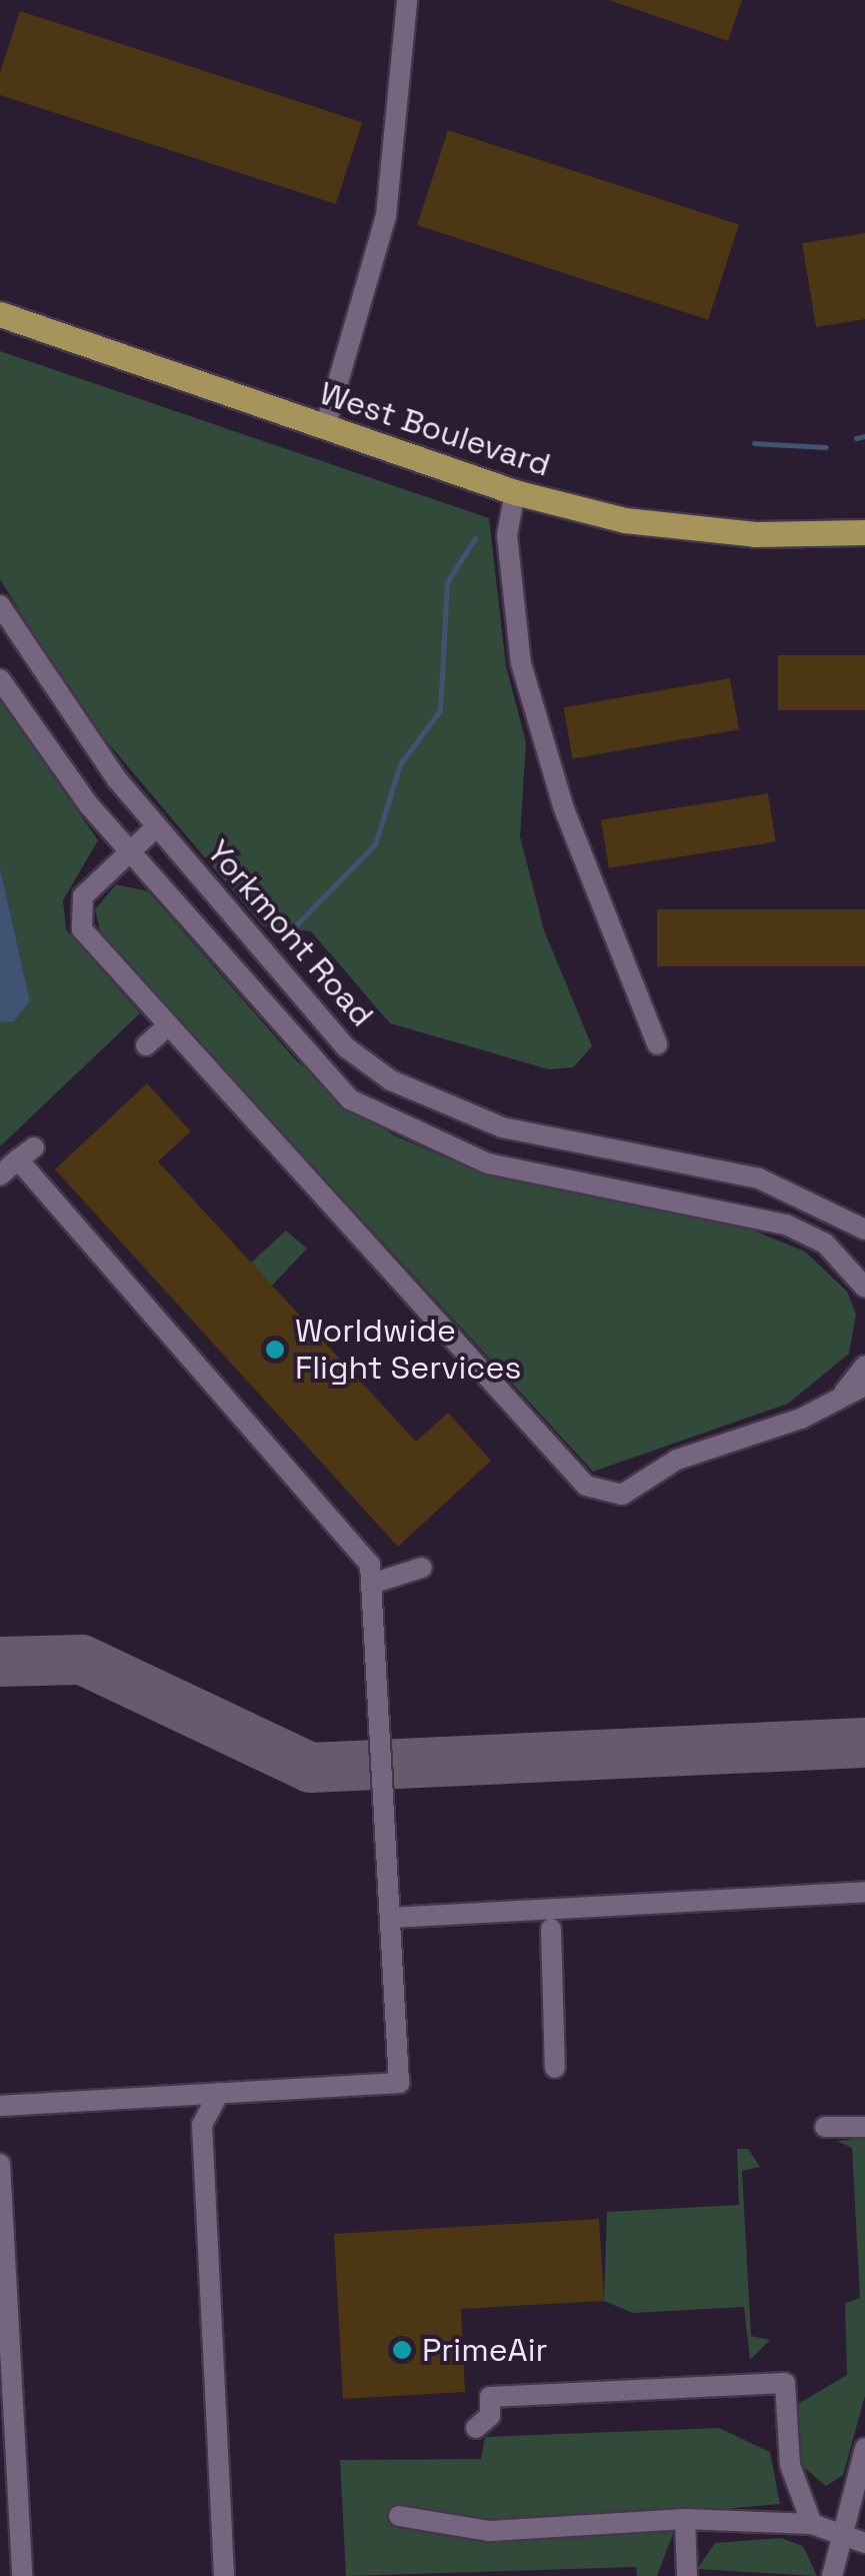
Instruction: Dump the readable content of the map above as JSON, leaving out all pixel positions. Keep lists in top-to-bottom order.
{
  "streets": {
    "main road": ["West Boulevard"],
    "street": ["Yorkmont Road"]
  },
  "places": ["Worldwide Flight Services", "PrimeAir"]
}
